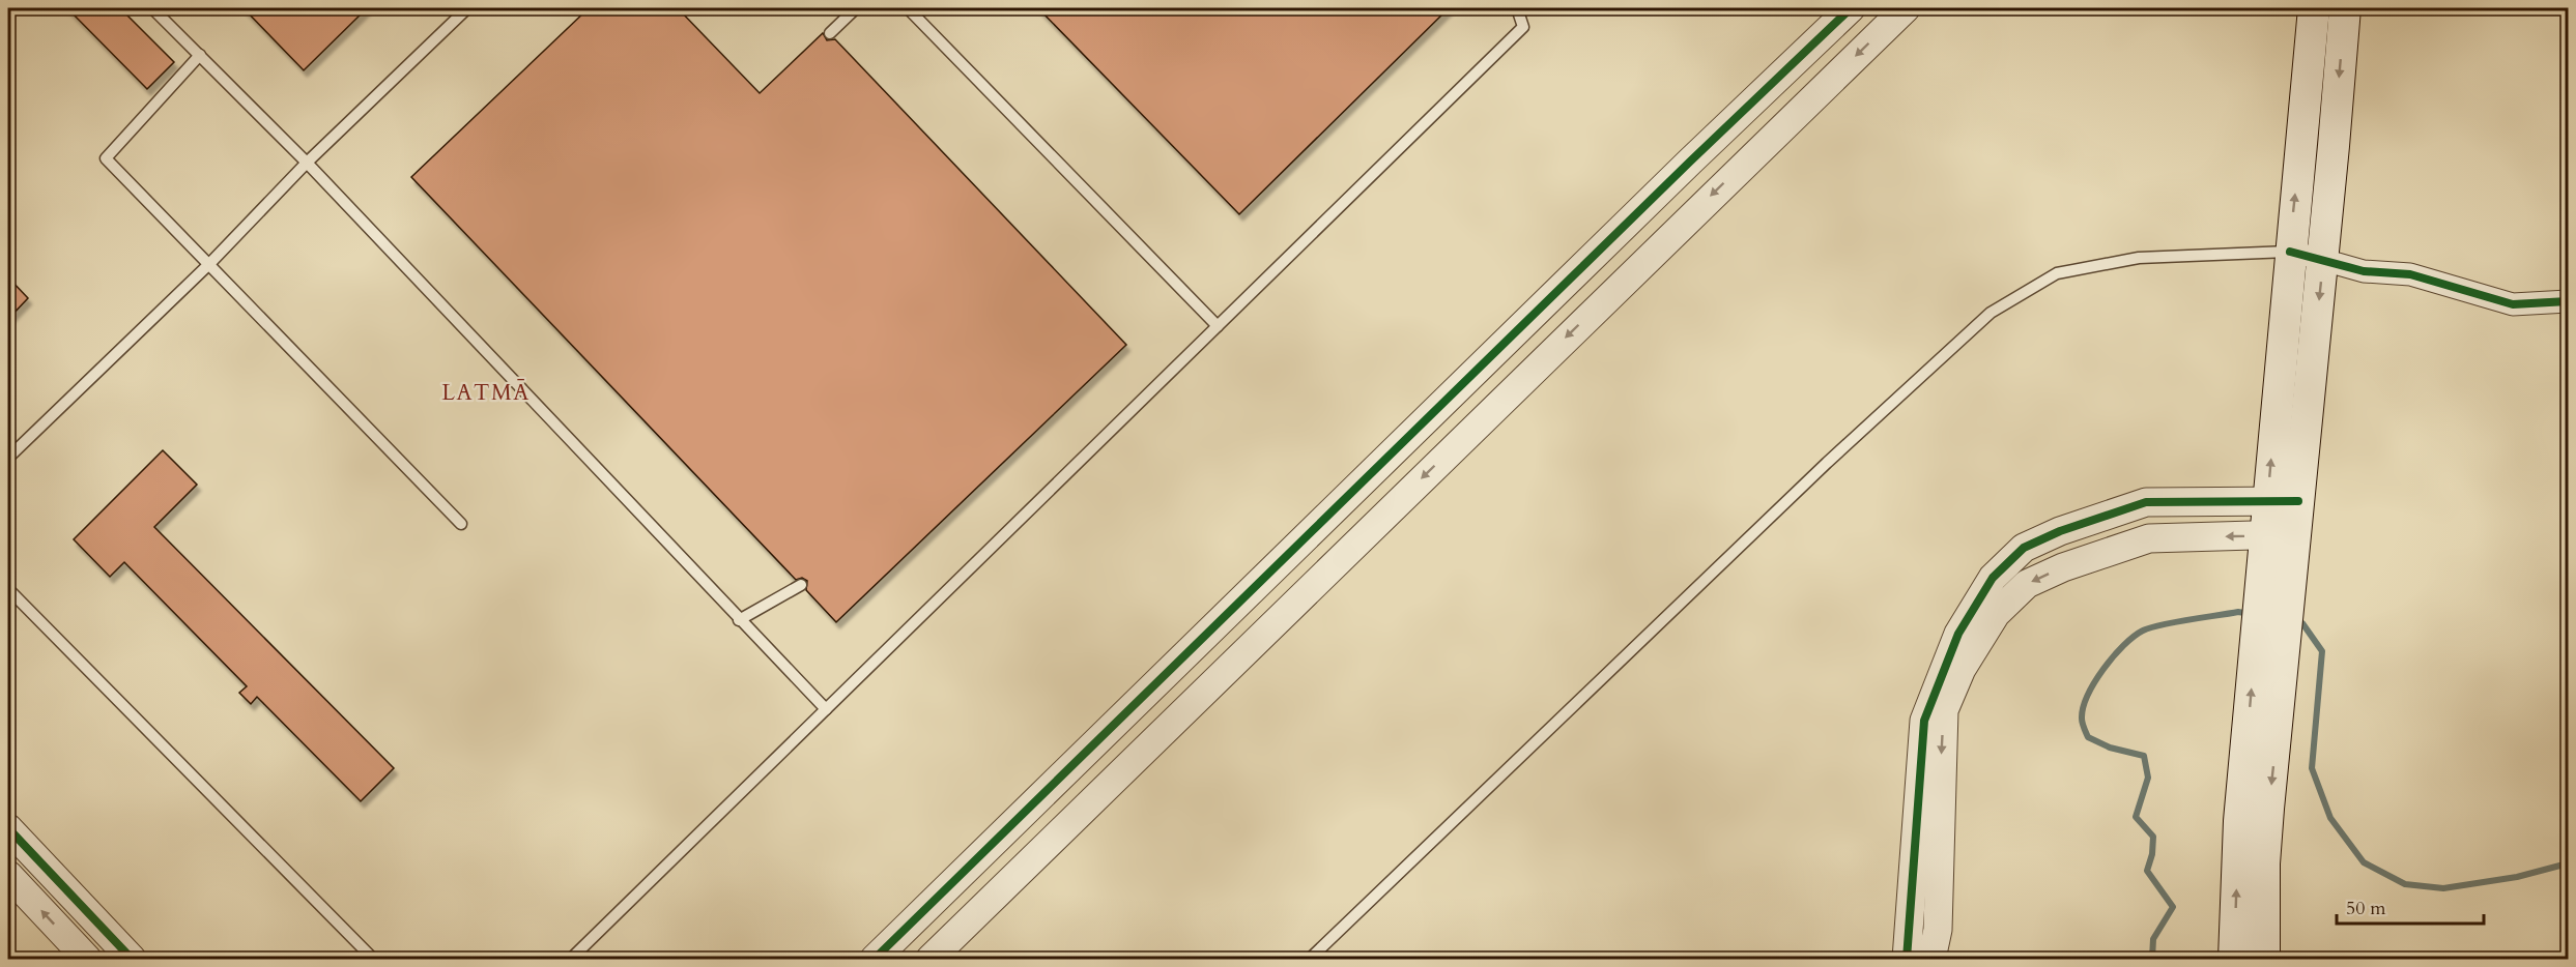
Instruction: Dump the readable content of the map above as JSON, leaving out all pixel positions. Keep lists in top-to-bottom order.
{
  "districts": ["LATMĀ"],
  "scale_bar": "50 m"
}
